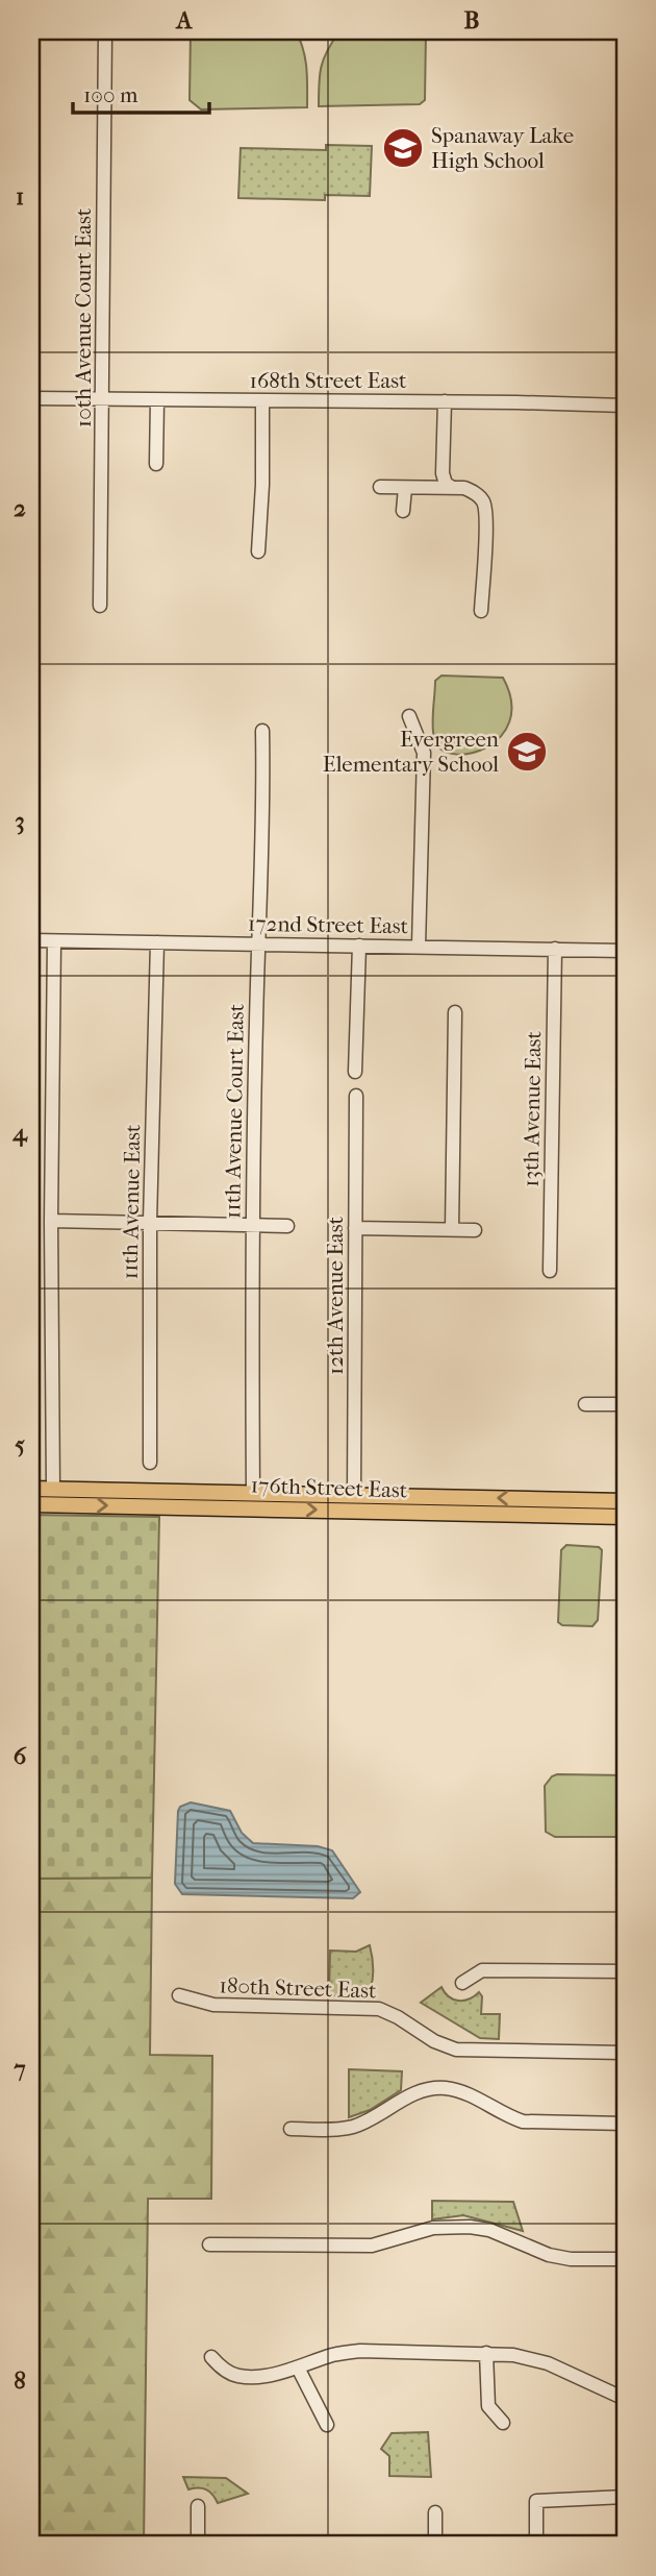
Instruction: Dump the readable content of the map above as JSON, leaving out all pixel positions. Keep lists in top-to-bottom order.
{
  "streets": {
    "main road": ["176th Street East"],
    "street": [
      "10th Avenue Court East",
      "168th Street East",
      "172nd Street East",
      "13th Avenue East",
      "11th Avenue Court East",
      "11th Avenue East",
      "12th Avenue East",
      "180th Street East"
    ]
  },
  "crossings": [
    ["10th Avenue Court East", "168th Street East"],
    ["172nd Street East", "13th Avenue East"],
    ["172nd Street East", "11th Avenue Court East"],
    ["172nd Street East", "11th Avenue East"],
    ["11th Avenue Court East", "176th Street East"],
    ["12th Avenue East", "176th Street East"]
  ],
  "places": {
    "school or university": ["Spanaway Lake High School", "Evergreen Elementary School"]
  },
  "scale_bar": "100 m",
  "grid": {
    "columns": ["A", "B"],
    "rows": [
      "1",
      "2",
      "3",
      "4",
      "5",
      "6",
      "7",
      "8"
    ]
  }
}
